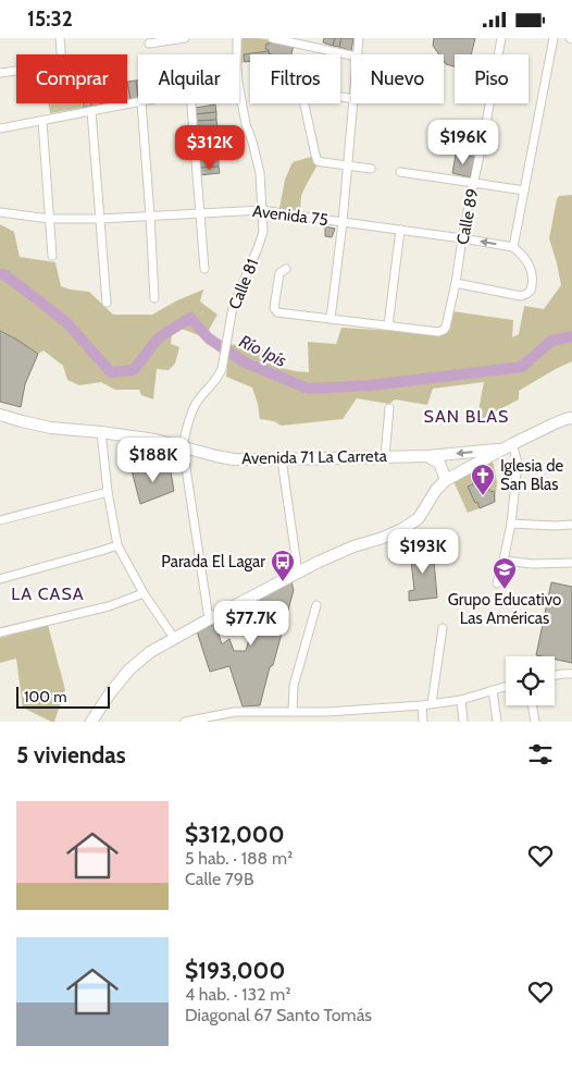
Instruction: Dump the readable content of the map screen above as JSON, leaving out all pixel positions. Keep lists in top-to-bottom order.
{
  "streets": {
    "main road": ["Avenida 71 La Carreta"],
    "street": ["Avenida 75", "Calle 89", "Calle 81"]
  },
  "crossings": [
    ["Avenida 75", "Calle 89"],
    ["Avenida 75", "Calle 81"],
    ["Calle 81", "Avenida 71 La Carreta"]
  ],
  "districts": ["SAN BLAS", "LA CASA"],
  "water": ["Río Ipís"],
  "places": {
    "church": ["Iglesia de San Blas"],
    "bus stop": ["Parada El Lagar"],
    "school or university": ["Grupo Educativo Las Américas"]
  },
  "scale_bar": "100 m",
  "page": {
    "status": "15:32",
    "chip": [
      "Comprar",
      "Alquilar",
      "Filtros",
      "Nuevo",
      "Piso"
    ],
    "price": [
      "$196K",
      "$312K",
      "$188K",
      "$193K",
      "$77.7K"
    ],
    "scale": "100 m",
    "heading": "5 viviendas",
    "list": [
      {
        "name": "$312,000",
        "note": "5 hab. · 188 m² · Calle 79B"
      },
      {
        "name": "$193,000",
        "note": "4 hab. · 132 m² · Diagonal 67 Santo Tomás"
      }
    ]
  }
}
